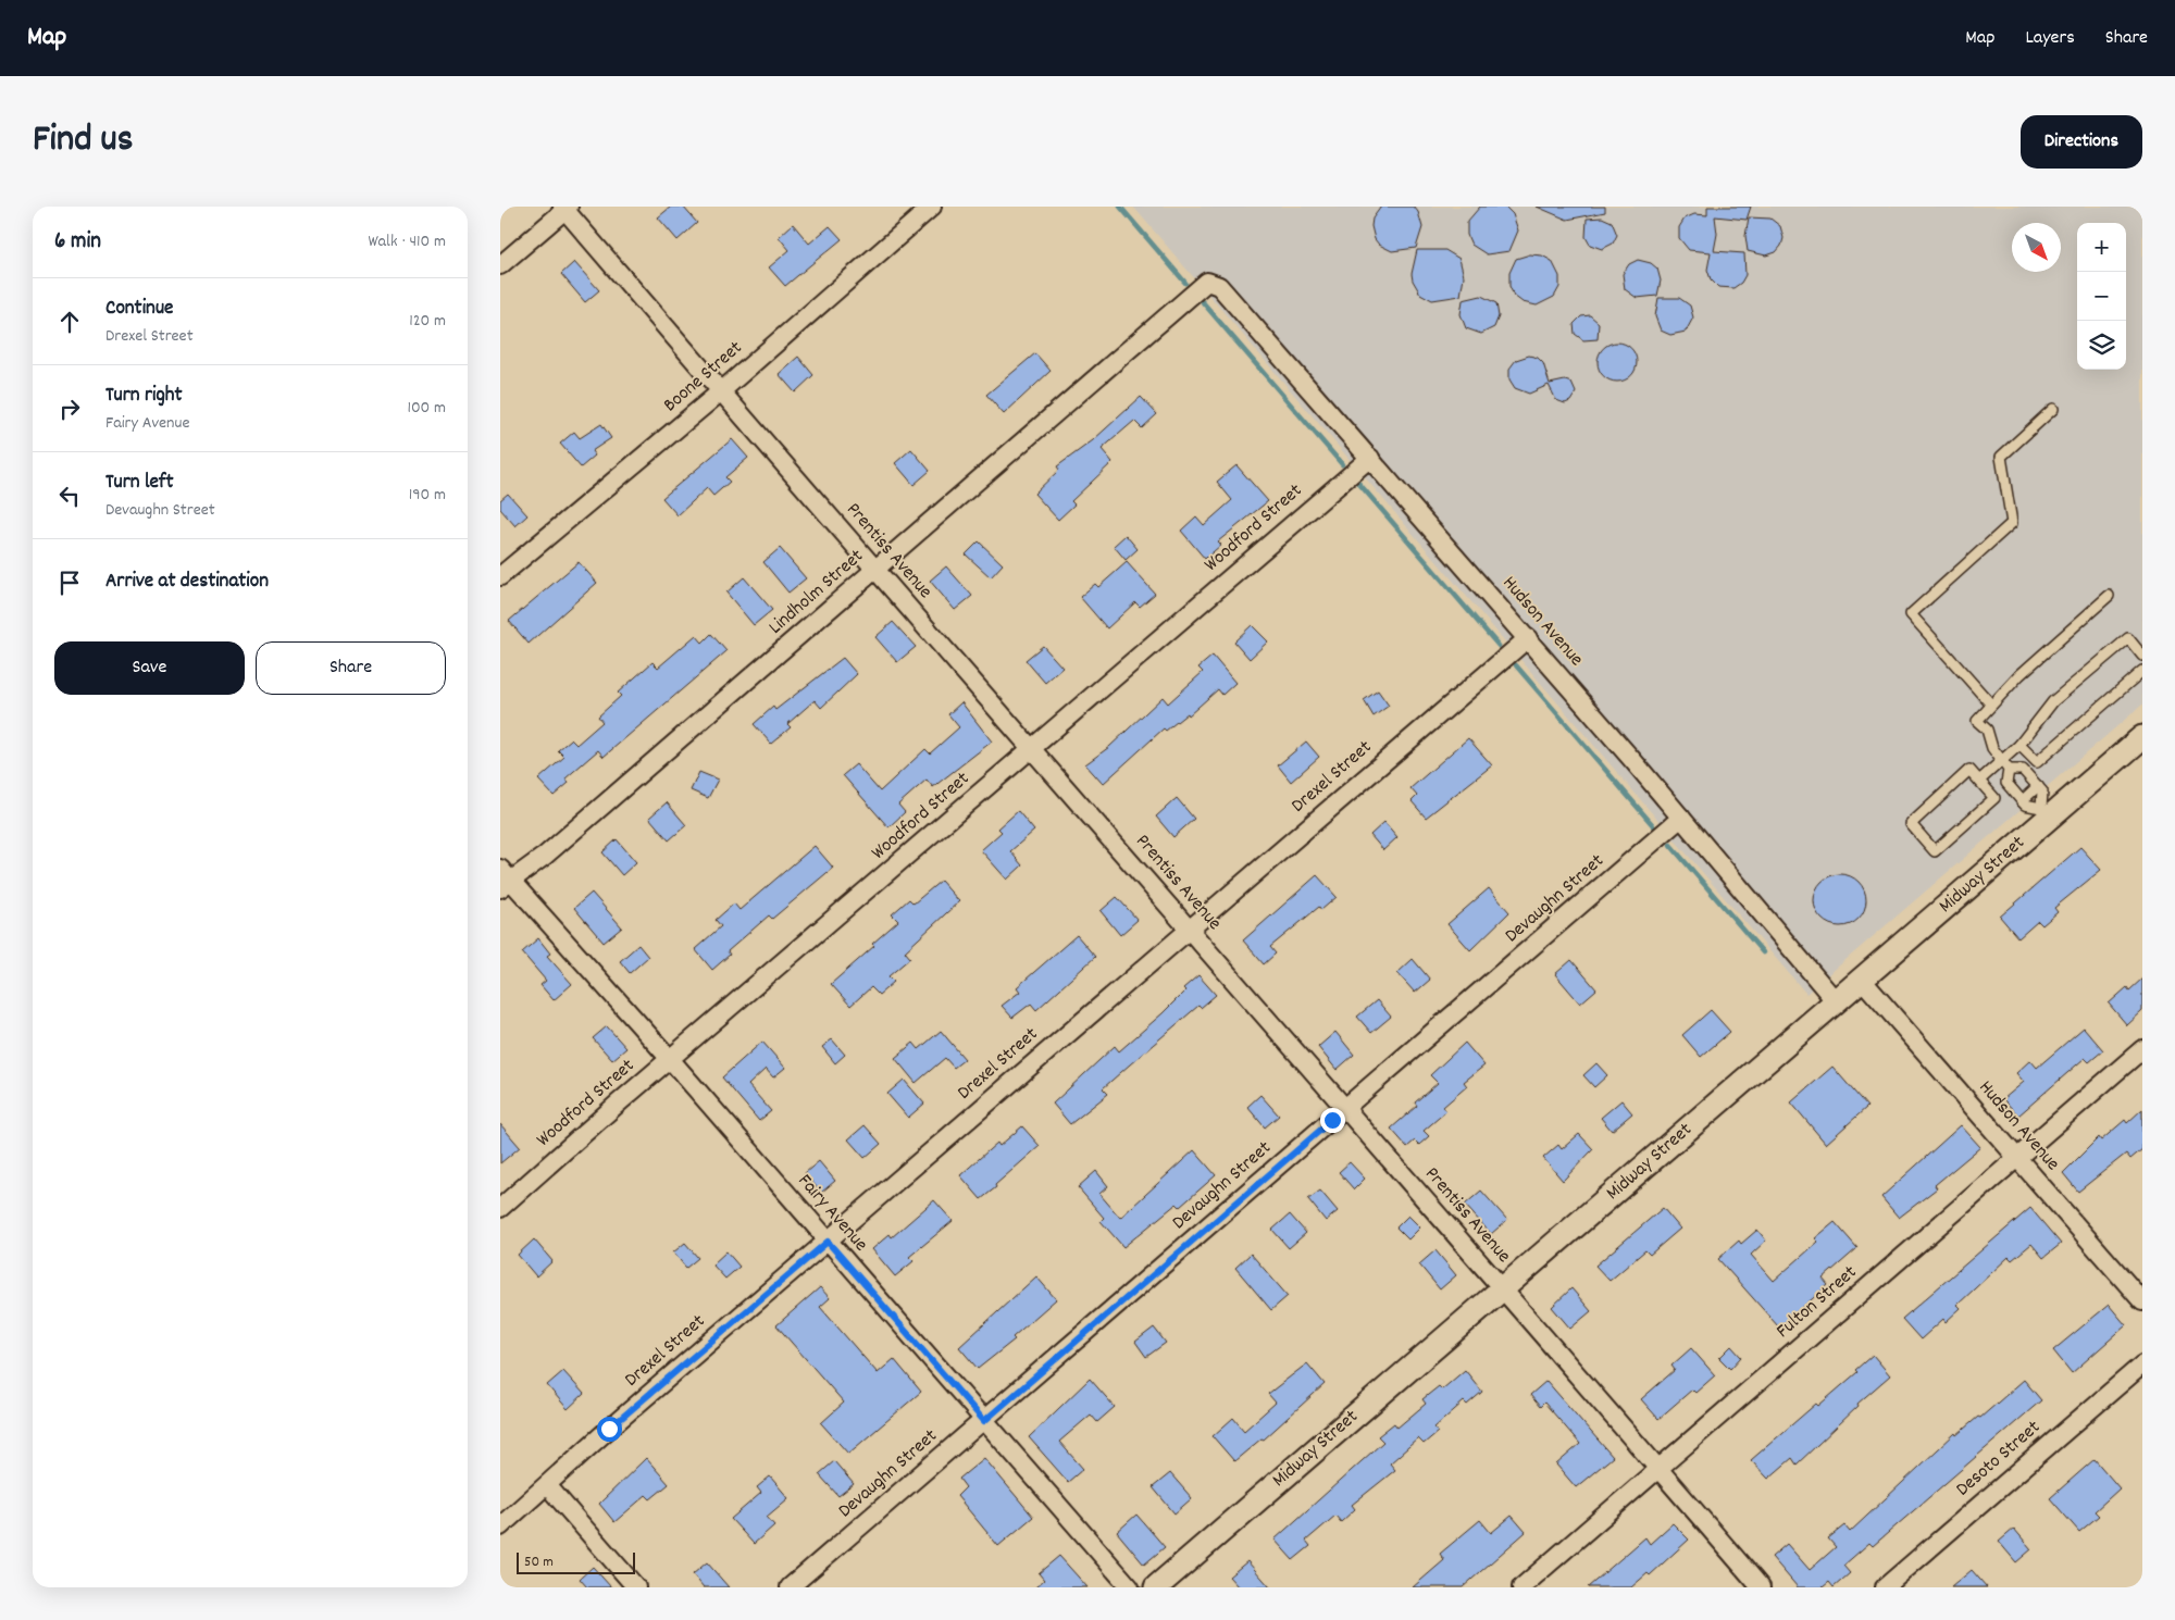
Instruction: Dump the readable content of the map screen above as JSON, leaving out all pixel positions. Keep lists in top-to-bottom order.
{
  "streets": {
    "street": [
      "Boone Street",
      "Woodford Street",
      "Prentiss Avenue",
      "Lindholm Street",
      "Hudson Avenue",
      "Drexel Street",
      "Midway Street",
      "Devaughn Street",
      "Fairy Avenue",
      "Fulton Street",
      "Desoto Street"
    ]
  },
  "crossings": [
    ["Boone Street", "Prentiss Avenue"],
    ["Woodford Street", "Prentiss Avenue"],
    ["Woodford Street", "Hudson Avenue"],
    ["Woodford Street", "Fairy Avenue"],
    ["Prentiss Avenue", "Lindholm Street"],
    ["Prentiss Avenue", "Drexel Street"],
    ["Prentiss Avenue", "Midway Street"],
    ["Prentiss Avenue", "Devaughn Street"],
    ["Prentiss Avenue", "Fulton Street"],
    ["Lindholm Street", "Hudson Avenue"],
    ["Lindholm Street", "Fairy Avenue"],
    ["Hudson Avenue", "Drexel Street"],
    ["Hudson Avenue", "Midway Street"],
    ["Hudson Avenue", "Devaughn Street"],
    ["Hudson Avenue", "Fulton Street"],
    ["Drexel Street", "Fairy Avenue"],
    ["Devaughn Street", "Fairy Avenue"]
  ],
  "scale_bar": "50 m",
  "north": "bottom right",
  "page": {
    "header": "Map",
    "nav": ["Map", "Layers", "Share"],
    "title": "Find us",
    "buttons": [
      "Directions",
      ["Save", "Share"]
    ],
    "heading": ["6 min", "Walk · 410 m"],
    "map_buttons": ["+", "−"],
    "list": [
      ["Continue", "Drexel Street", "120 m"],
      ["Turn right", "Fairy Avenue", "100 m"],
      ["Turn left", "Devaughn Street", "190 m"],
      "Arrive at destination"
    ],
    "scale": "50 m"
  }
}
